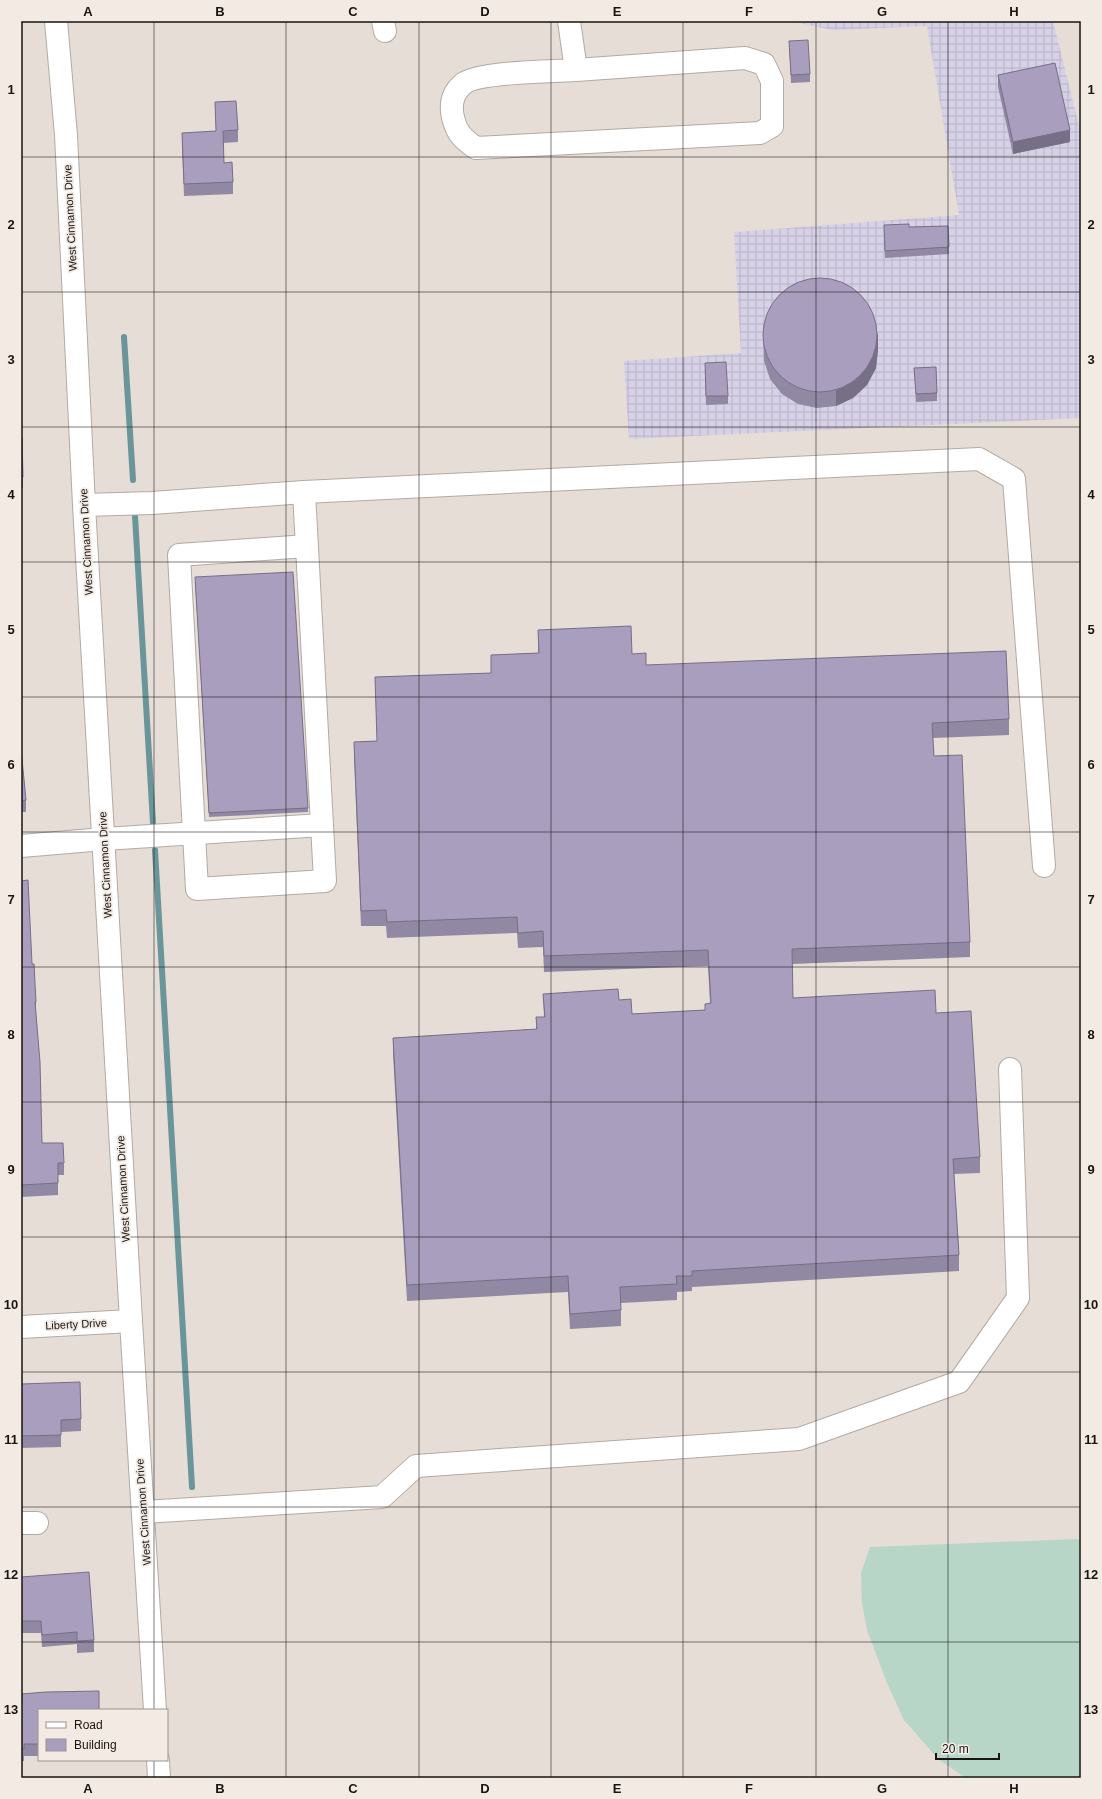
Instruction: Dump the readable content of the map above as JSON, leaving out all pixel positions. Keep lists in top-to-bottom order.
{
  "streets": {
    "main road": ["West Cinnamon Drive", "Liberty Drive"]
  },
  "crossings": [
    ["West Cinnamon Drive", "Liberty Drive"]
  ],
  "legend": ["Road", "Building"],
  "scale_bar": "20 m",
  "grid": {
    "columns": [
      "A",
      "B",
      "C",
      "D",
      "E",
      "F",
      "G",
      "H"
    ],
    "rows": [
      "1",
      "2",
      "3",
      "4",
      "5",
      "6",
      "7",
      "8",
      "9",
      "10",
      "11",
      "12",
      "13"
    ]
  }
}
